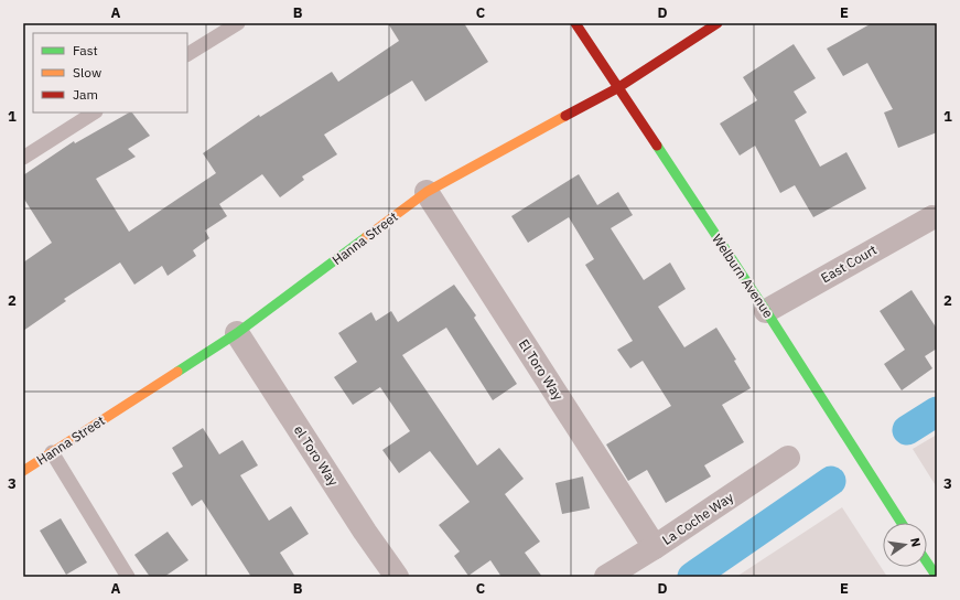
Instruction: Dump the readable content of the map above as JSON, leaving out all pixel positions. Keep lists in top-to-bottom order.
{
  "streets": {
    "street": [
      "Hanna Street",
      "East Court",
      "Welburn Avenue",
      "El Toro Way",
      "el Toro Way",
      "La Coche Way"
    ]
  },
  "crossings": [
    ["Hanna Street", "Welburn Avenue"],
    ["Hanna Street", "El Toro Way"],
    ["Hanna Street", "el Toro Way"],
    ["East Court", "Welburn Avenue"],
    ["El Toro Way", "La Coche Way"]
  ],
  "legend": ["Fast", "Slow", "Jam"],
  "north": "right",
  "grid": {
    "columns": [
      "A",
      "B",
      "C",
      "D",
      "E"
    ],
    "rows": ["1", "2", "3"]
  }
}
